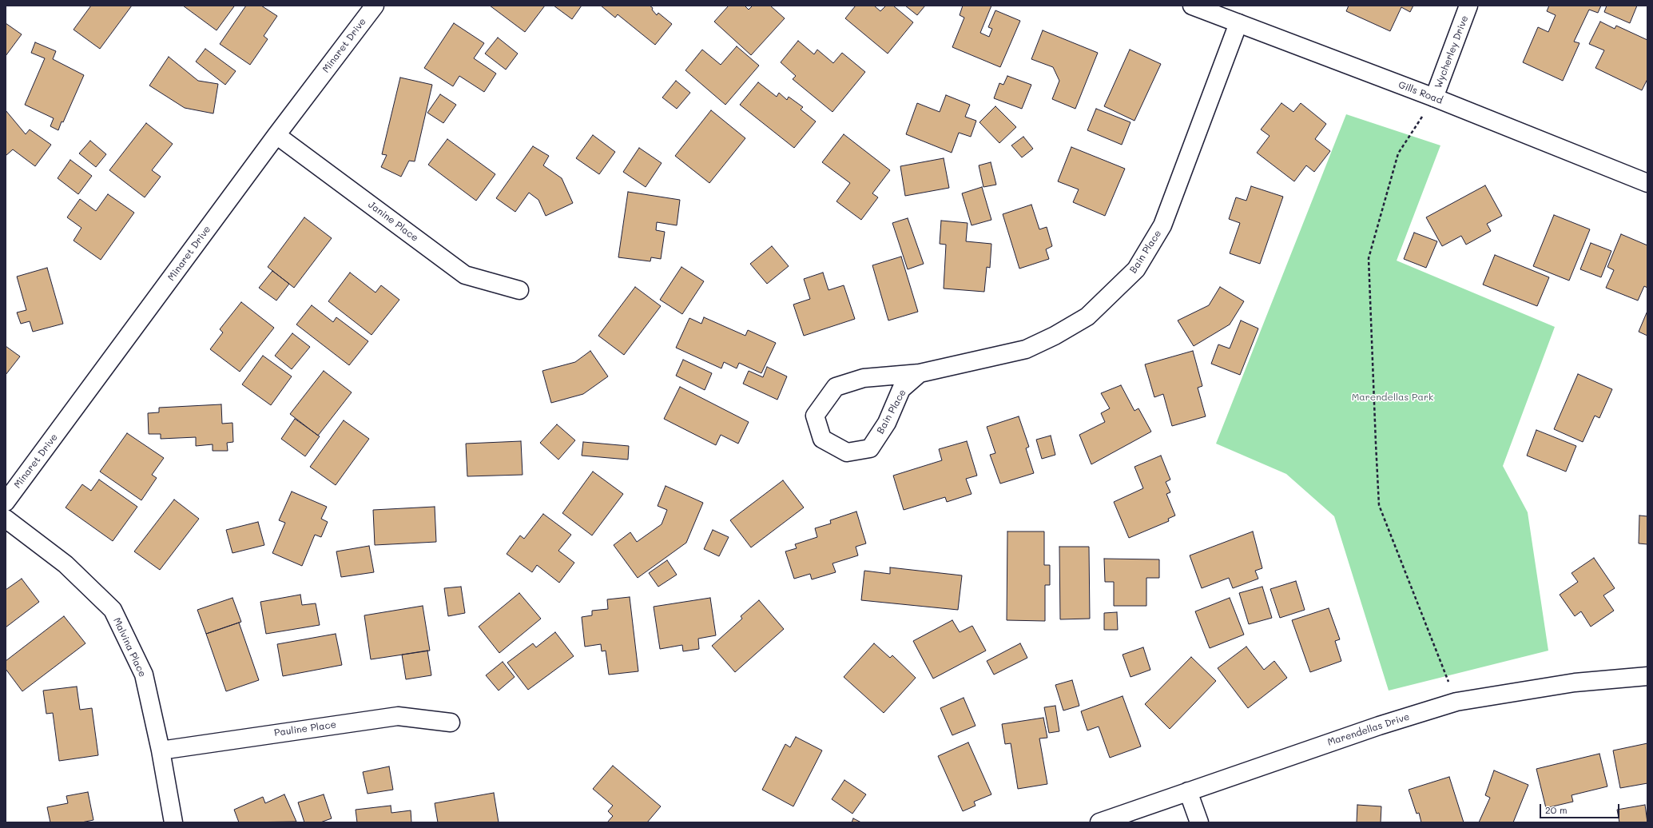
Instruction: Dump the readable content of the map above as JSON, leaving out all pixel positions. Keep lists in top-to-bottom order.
{
  "streets": {
    "street": [
      "Minaret Drive",
      "Wycherley Drive",
      "Gills Road",
      "Janine Place",
      "Bain Place",
      "Malvina Place",
      "Pauline Place",
      "Marendellas Drive"
    ]
  },
  "crossings": [
    ["Minaret Drive", "Janine Place"],
    ["Wycherley Drive", "Gills Road"],
    ["Gills Road", "Bain Place"],
    ["Malvina Place", "Pauline Place"]
  ],
  "parks": ["Marendellas Park"],
  "scale_bar": "20 m"
}
